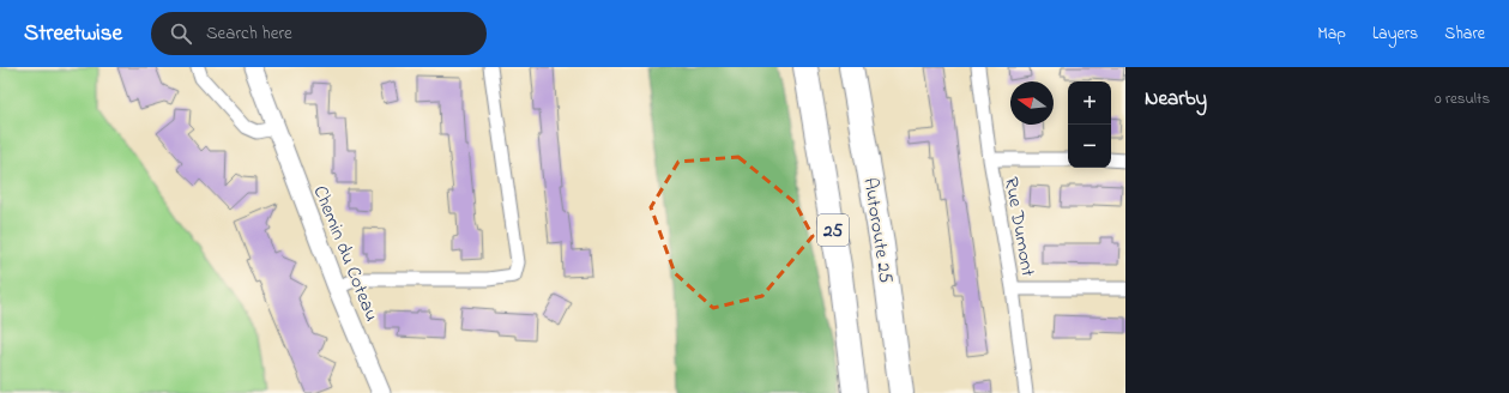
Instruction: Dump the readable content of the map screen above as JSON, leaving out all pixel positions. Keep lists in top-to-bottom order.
{
  "streets": {
    "highway": ["25", "Autoroute 25"],
    "street": ["Rue Dumont", "Chemin du Coteau"]
  },
  "north": "left",
  "page": {
    "header": "Streetwise",
    "search": "Search here",
    "nav": ["Map", "Layers", "Share"],
    "heading": ["Nearby", "0 results"],
    "map_buttons": ["+", "−"]
  }
}
